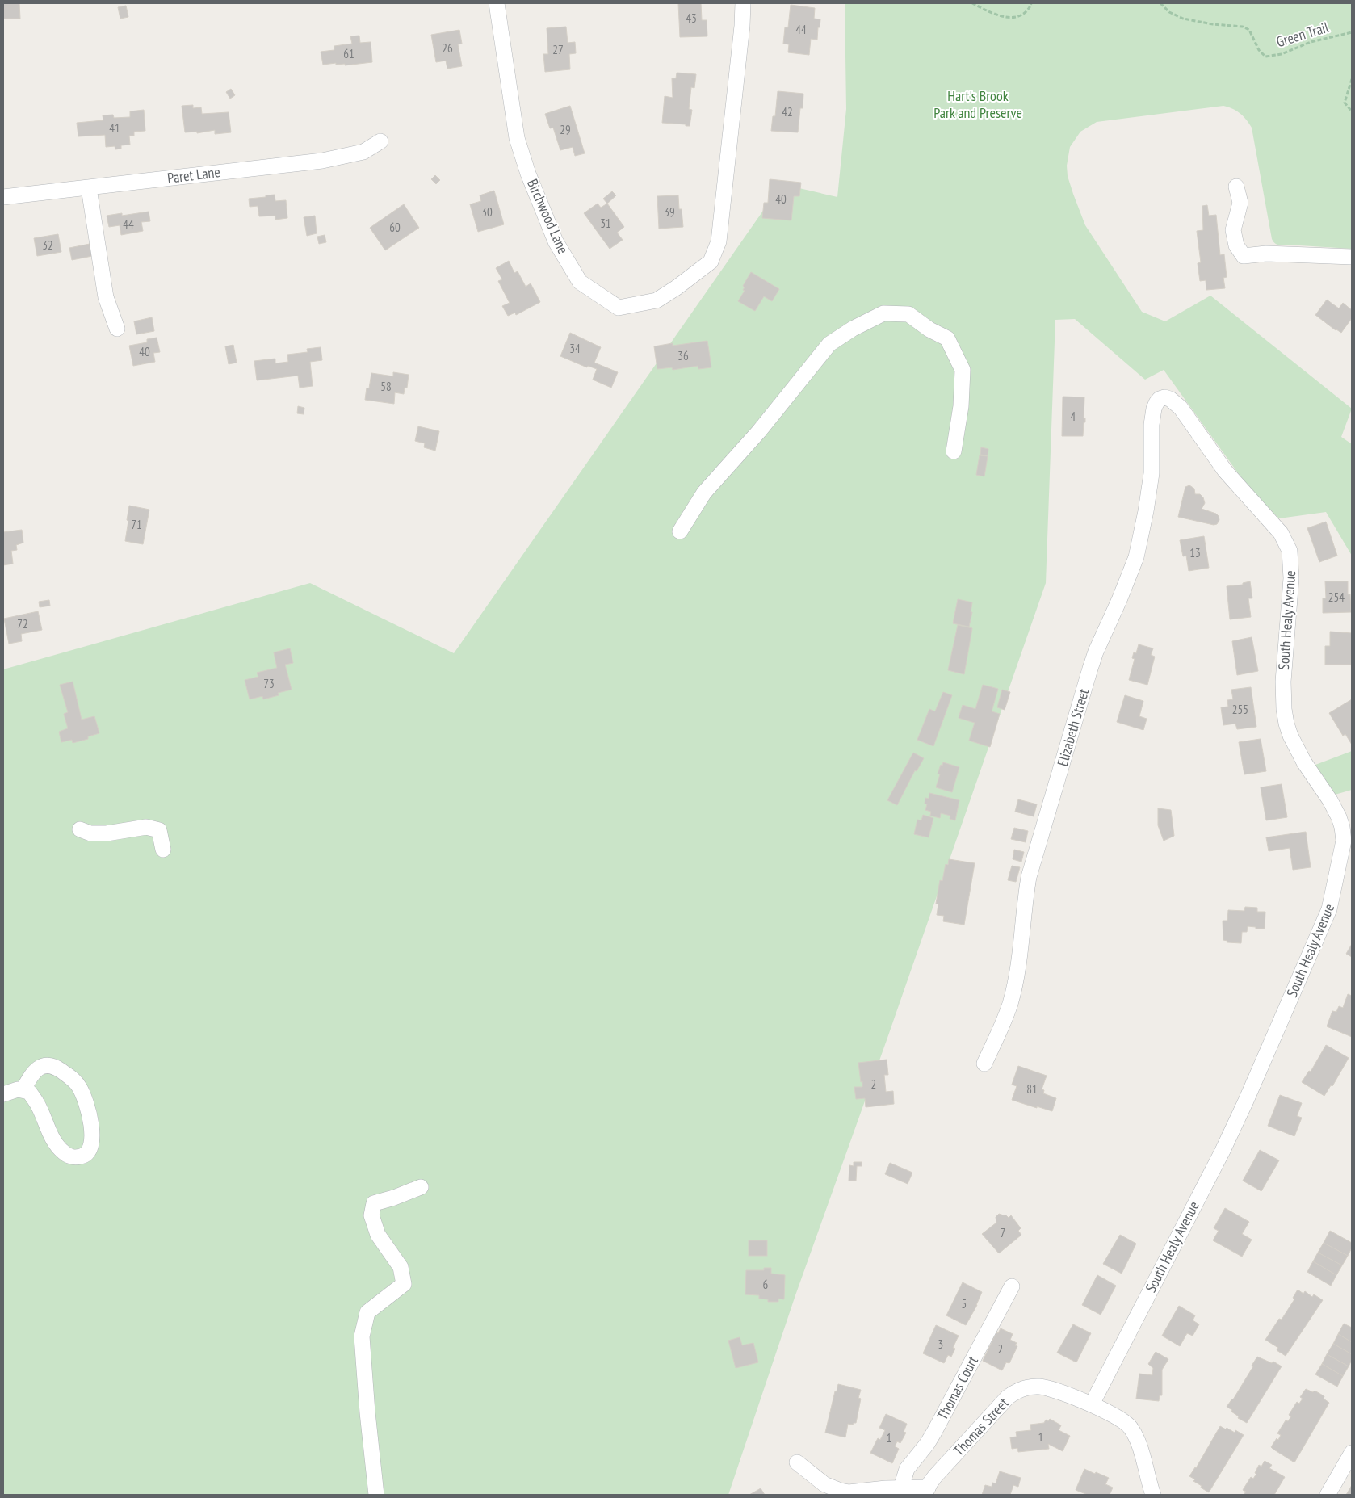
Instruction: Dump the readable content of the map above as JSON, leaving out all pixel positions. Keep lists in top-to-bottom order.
{
  "streets": {
    "street": [
      "Paret Lane",
      "Birchwood Lane",
      "South Healy Avenue",
      "Elizabeth Street",
      "Thomas Court",
      "Thomas Street"
    ],
    "path": ["Green Trail"]
  },
  "crossings": [
    ["South Healy Avenue", "Elizabeth Street"],
    ["South Healy Avenue", "Thomas Street"],
    ["Thomas Court", "Thomas Street"]
  ],
  "parks": ["Hart's Brook Park and Preserve"],
  "house_numbers": [
    "43",
    "44",
    "26",
    "27",
    "61",
    "42",
    "41",
    "29",
    "40",
    "30",
    "39",
    "31",
    "44",
    "60",
    "32",
    "34",
    "40",
    "36",
    "58",
    "4",
    "71",
    "13",
    "254",
    "72",
    "73",
    "255",
    "2",
    "81",
    "7",
    "6",
    "5",
    "3",
    "2",
    "1",
    "1"
  ]
}
